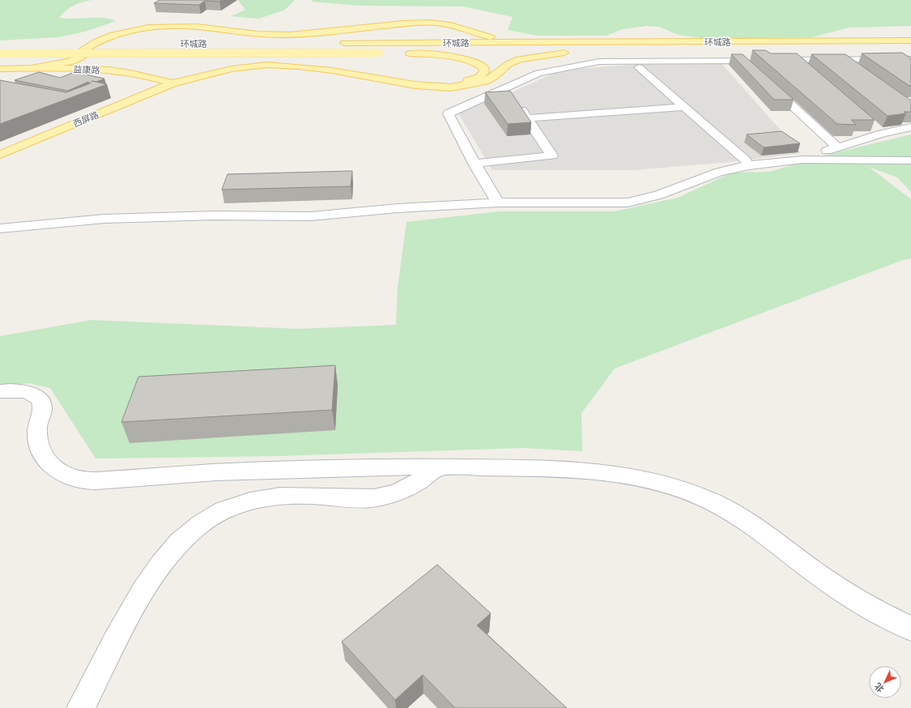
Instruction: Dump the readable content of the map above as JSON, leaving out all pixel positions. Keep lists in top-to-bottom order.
{
  "streets": {
    "main road": ["环城路", "益康路", "西屏路"]
  },
  "crossings": [
    ["环城路", "益康路"],
    ["环城路", "西屏路"],
    ["益康路", "西屏路"]
  ],
  "north": "bottom left"
}
